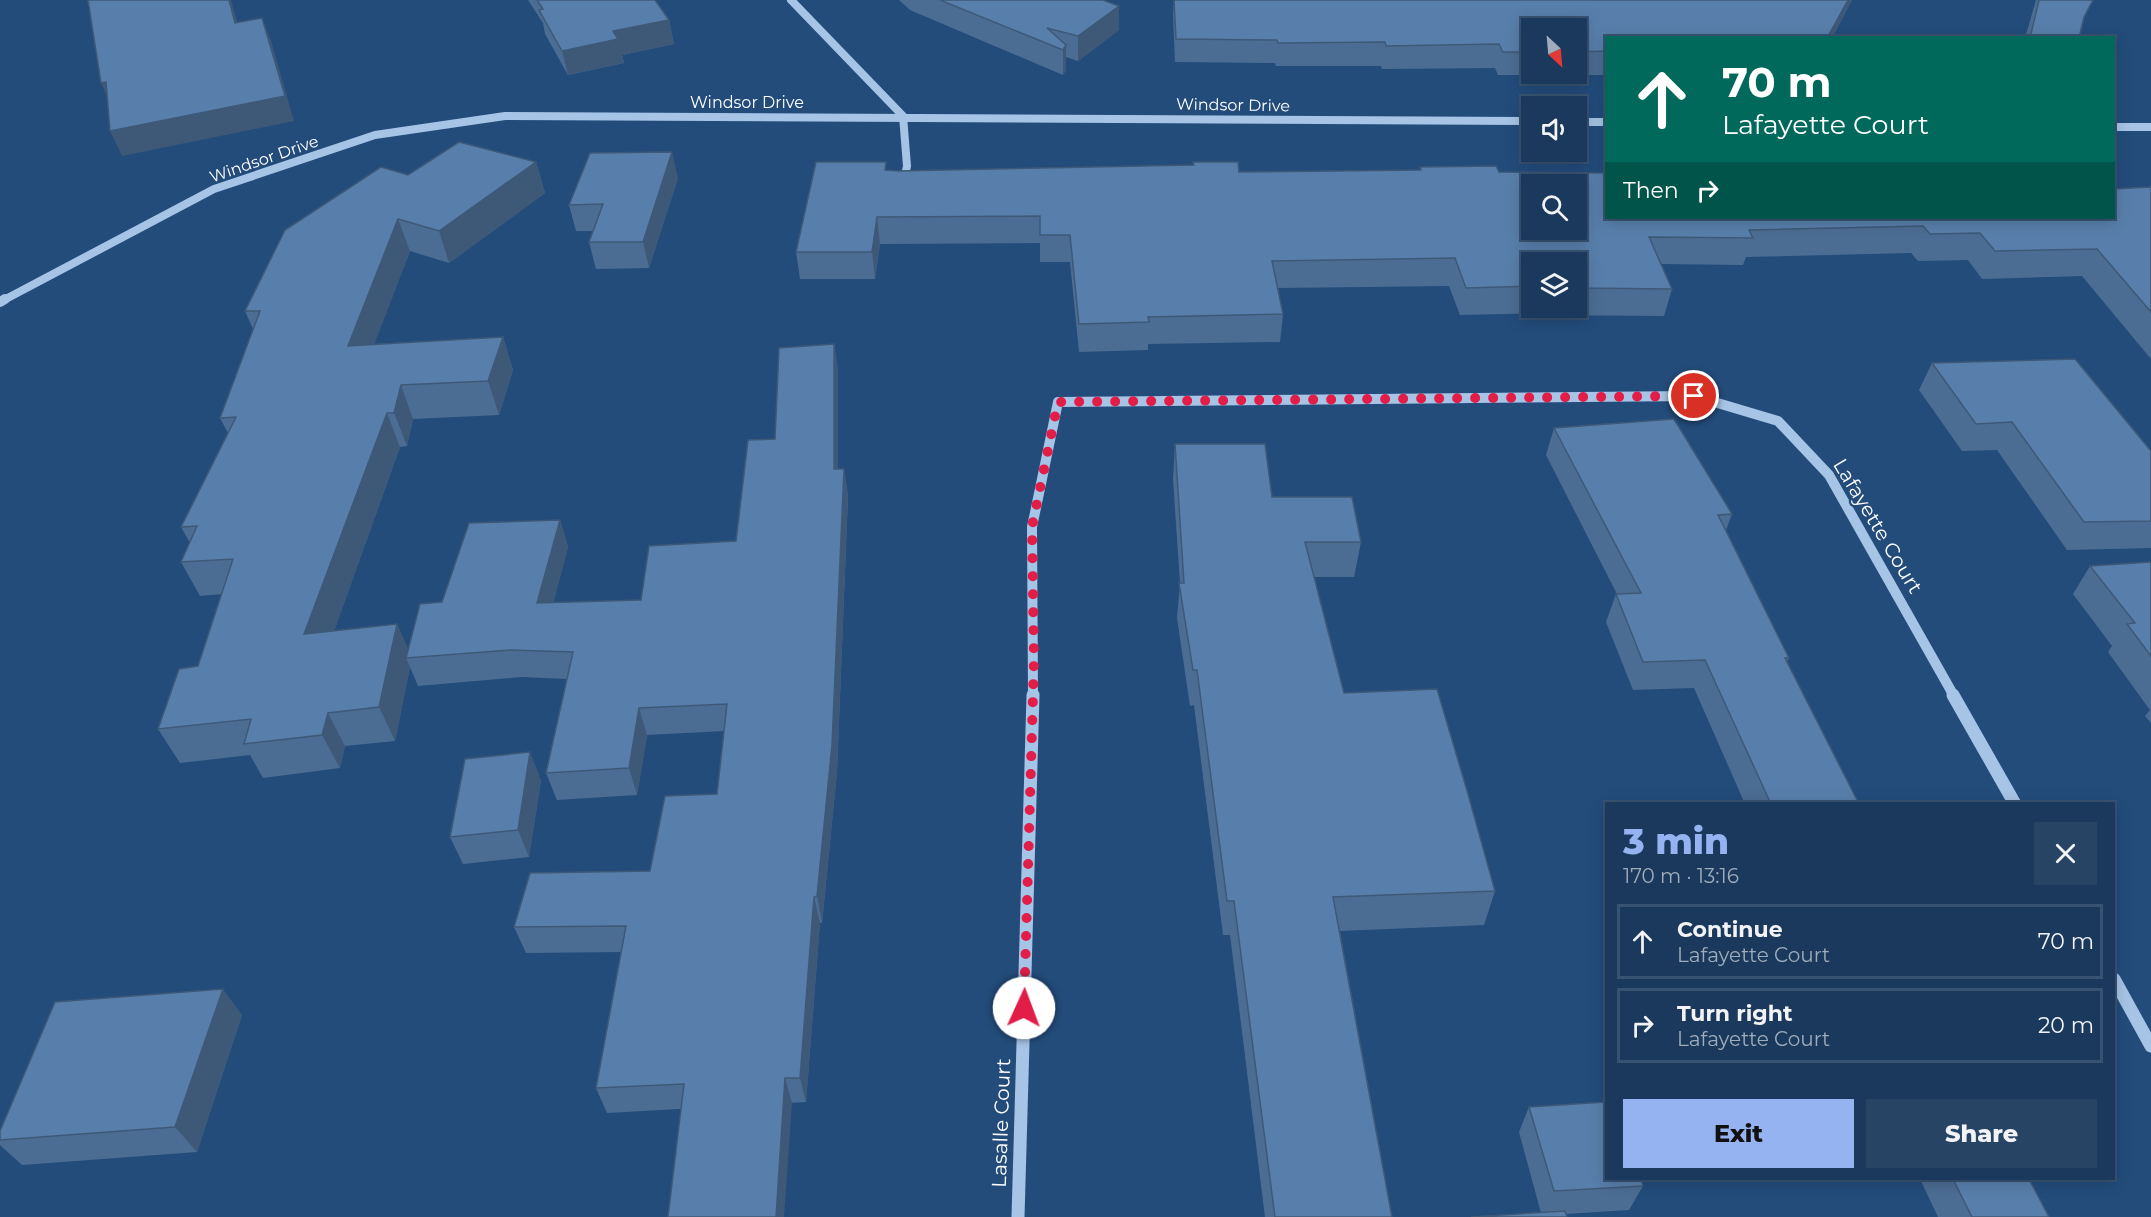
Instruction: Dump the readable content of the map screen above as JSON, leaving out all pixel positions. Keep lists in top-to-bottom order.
{
  "streets": {
    "street": ["Windsor Drive", "Lafayette Court", "Lasalle Court"]
  },
  "crossings": [
    ["Lafayette Court", "Lasalle Court"]
  ],
  "north": "bottom right",
  "page": {
    "turn": ["70 m", "Lafayette Court"],
    "then": "Then",
    "heading": ["3 min", "170 m · 13:16"],
    "list": [
      {
        "name": "Continue",
        "note": "Lafayette Court",
        "value": "70 m"
      },
      {
        "name": "Turn right",
        "note": "Lafayette Court",
        "value": "20 m"
      }
    ],
    "buttons": ["Exit", "Share"]
  }
}
